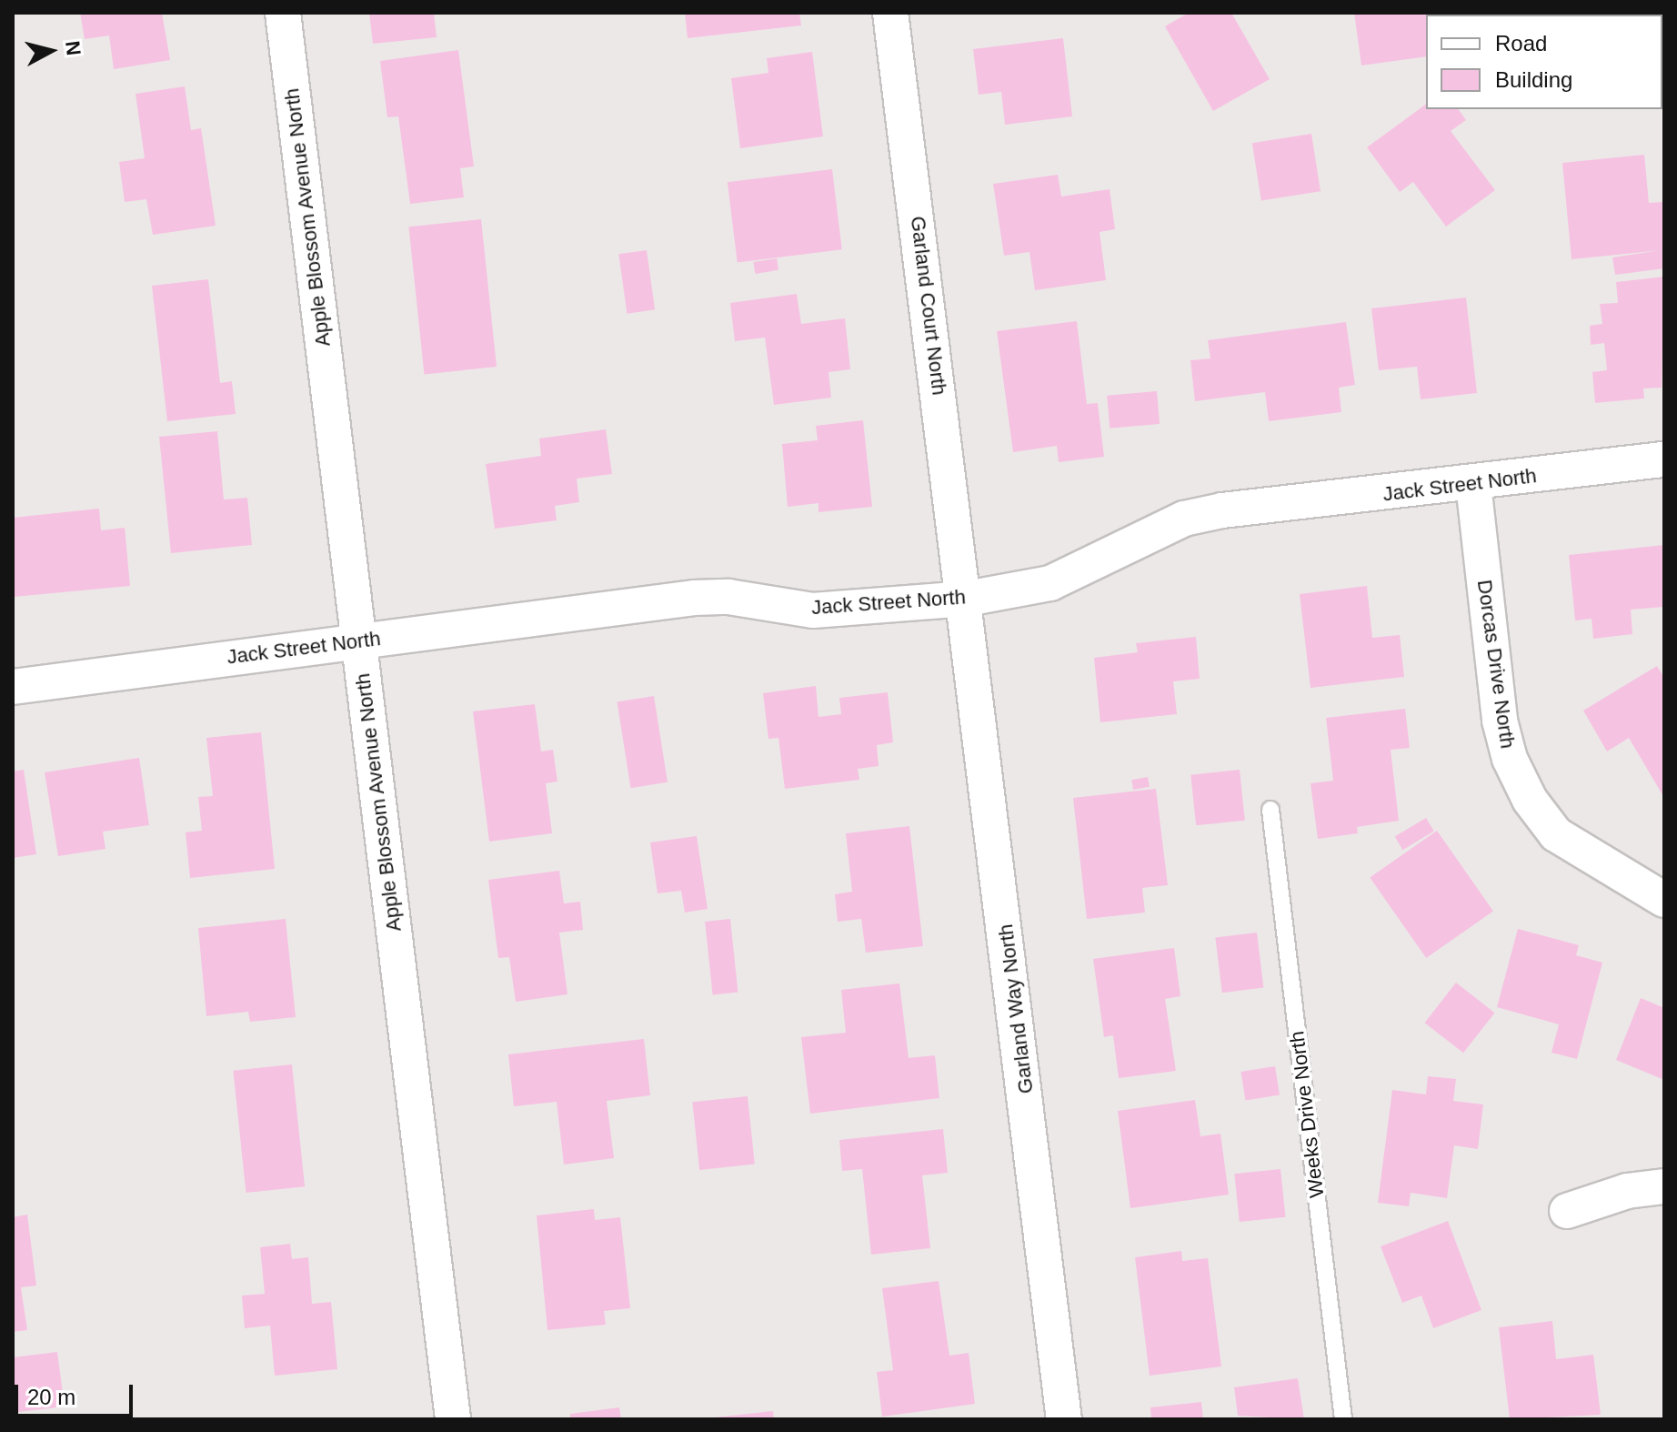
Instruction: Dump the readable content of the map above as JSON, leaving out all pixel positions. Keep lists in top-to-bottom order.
{
  "streets": {
    "street": [
      "Apple Blossom Avenue North",
      "Garland Court North",
      "Jack Street North",
      "Dorcas Drive North",
      "Garland Way North"
    ],
    "lane": ["Weeks Drive North"]
  },
  "crossings": [
    ["Apple Blossom Avenue North", "Jack Street North"],
    ["Garland Court North", "Jack Street North"],
    ["Garland Court North", "Garland Way North"],
    ["Jack Street North", "Dorcas Drive North"],
    ["Jack Street North", "Garland Way North"]
  ],
  "legend": ["Road", "Building"],
  "scale_bar": "20 m",
  "north": "right"
}
